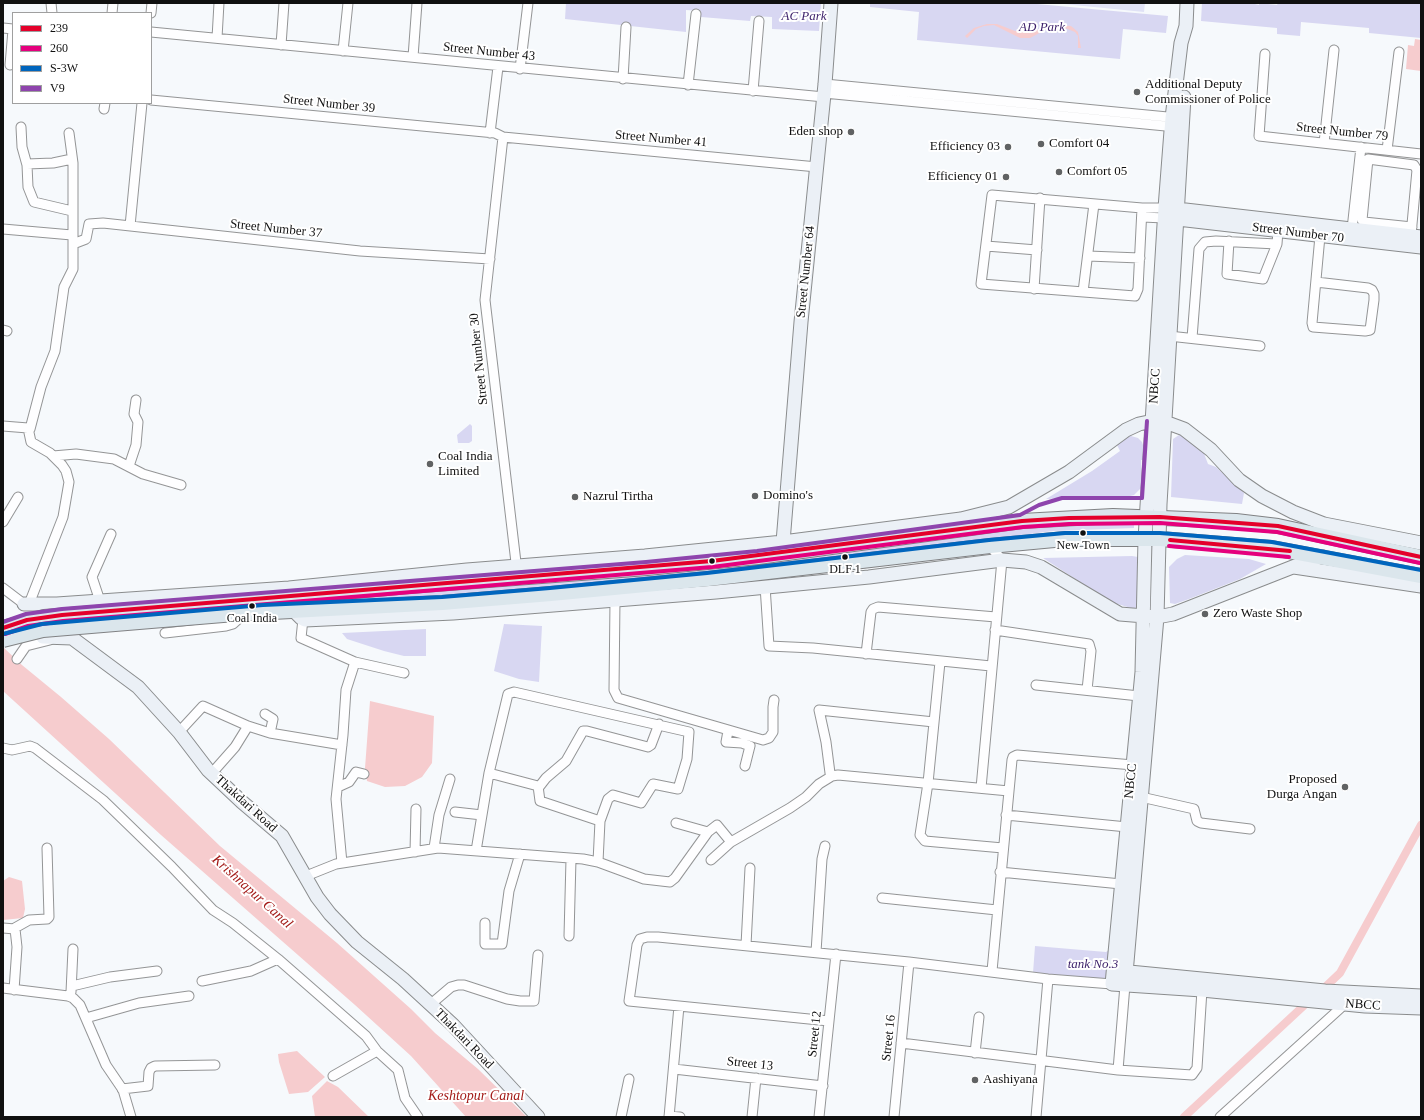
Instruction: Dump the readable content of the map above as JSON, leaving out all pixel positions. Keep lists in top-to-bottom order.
{
  "streets": {
    "street": [
      "Street Number 43",
      "Street Number 39",
      "Street Number 79",
      "Street Number 41",
      "Street Number 37",
      "Street Number 70",
      "Street Number 64",
      "Street Number 30",
      "NBCC",
      "Thakdari Road",
      "Street 12",
      "Street 16",
      "Street 13"
    ]
  },
  "crossings": [
    ["Street Number 43", "Street Number 64"],
    ["Street Number 39", "Street Number 41"],
    ["Street Number 39", "Street Number 30"],
    ["Street Number 41", "Street Number 64"],
    ["Street Number 41", "Street Number 30"],
    ["Street Number 37", "Street Number 30"],
    ["Street Number 70", "NBCC"],
    ["Street 12", "Street 13"]
  ],
  "water": ["Krishnapur Canal", "Keshtopur Canal"],
  "parks": ["AC Park", "AD Park", "tank No.3"],
  "places": [
    "Additional Deputy Commissioner of Police",
    "Eden shop",
    "Comfort 04",
    "Efficiency 03",
    "Comfort 05",
    "Efficiency 01",
    "Coal India Limited",
    "Domino's",
    "Nazrul Tirtha",
    "New Town",
    "DLF 1",
    "Coal India",
    "Zero Waste Shop",
    "Proposed Durga Angan",
    "Aashiyana"
  ],
  "lines": [
    "transit line V9",
    "transit line 239",
    "transit line 260",
    "transit line S-3W"
  ],
  "legend": [
    "239",
    "260",
    "S-3W",
    "V9"
  ]
}
